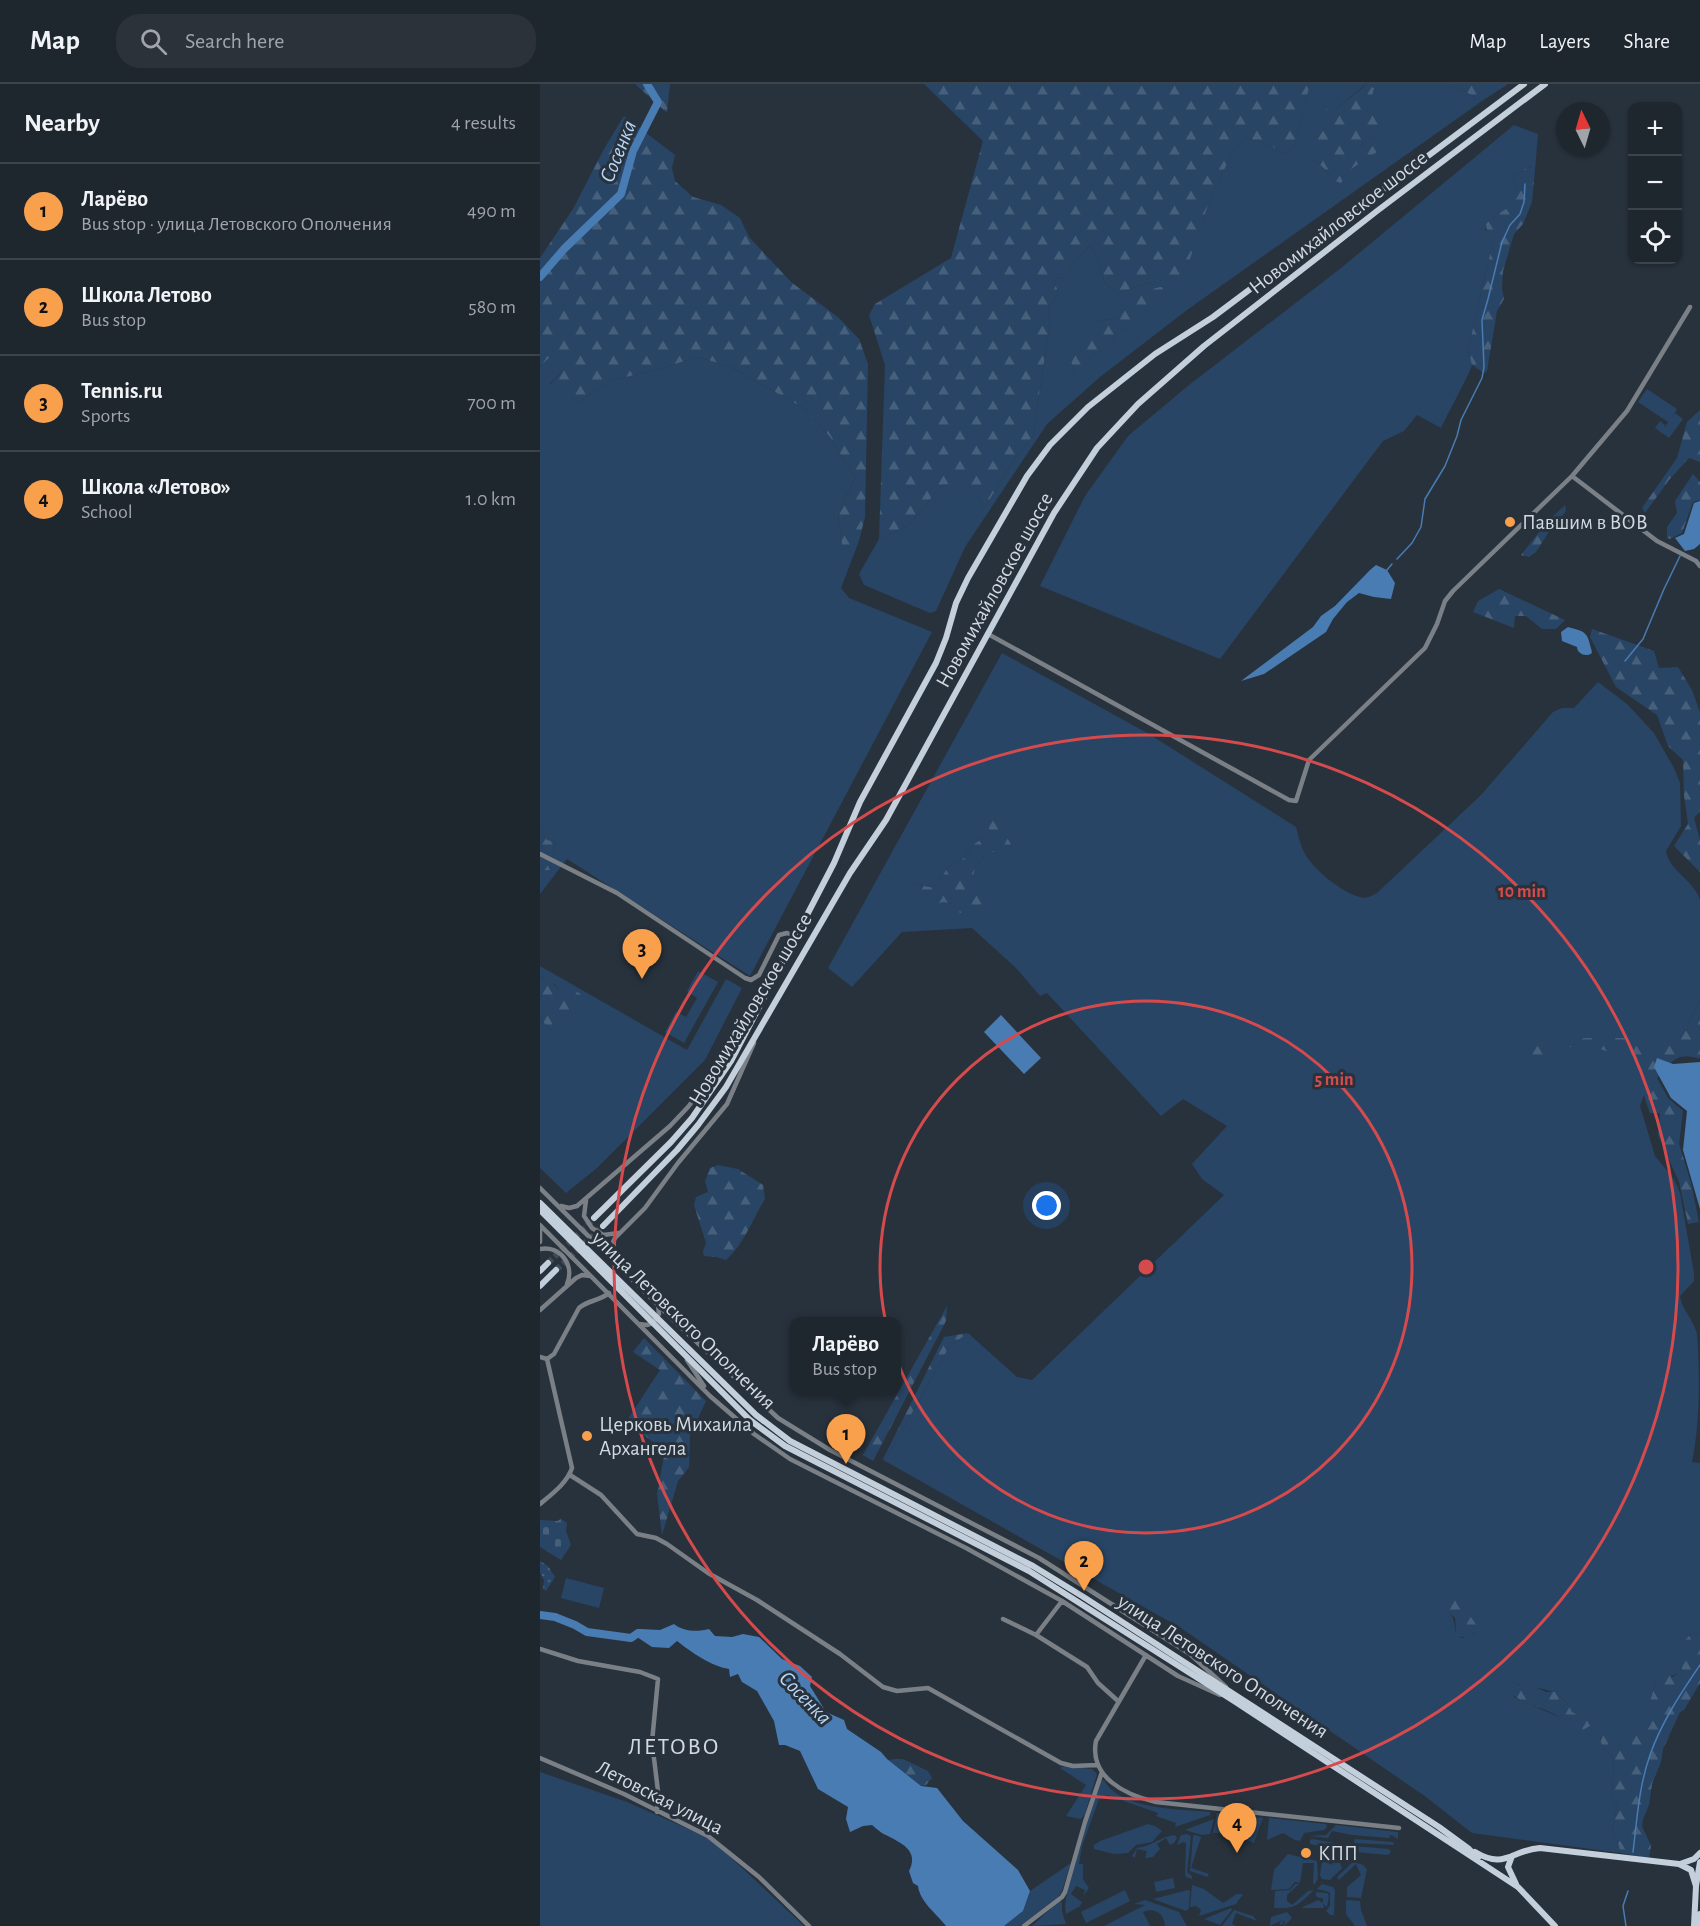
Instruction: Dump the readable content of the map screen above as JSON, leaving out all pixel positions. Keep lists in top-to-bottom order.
{
  "streets": {
    "main road": ["Новомихайловское шоссе", "улица Летовского Ополчения"],
    "street": ["Летовская улица"]
  },
  "districts": ["ЛЕТОВО"],
  "water": ["Сосенка"],
  "places": ["Павшим в ВОВ", "Церковь Михаила Архангела", "КПП"],
  "north": "top",
  "page": {
    "header": "Map",
    "search": "Search here",
    "nav": ["Map", "Layers", "Share"],
    "heading": ["Nearby", "4 results"],
    "map_buttons": ["+", "−"],
    "list": [
      {
        "mark": "1",
        "name": "Ларёво",
        "note": "Bus stop · улица Летовского Ополчения",
        "value": "490 m"
      },
      {
        "mark": "2",
        "name": "Школа Летово",
        "note": "Bus stop",
        "value": "580 m"
      },
      {
        "mark": "3",
        "name": "Tennis.ru",
        "note": "Sports",
        "value": "700 m"
      },
      {
        "mark": "4",
        "name": "Школа «Летово»",
        "note": "School",
        "value": "1.0 km"
      }
    ],
    "pins": [
      "3",
      "1",
      "2",
      "4"
    ],
    "popup": ["Ларёво", "Bus stop"]
  },
  "rings": ["10 min", "5 min"]
}
